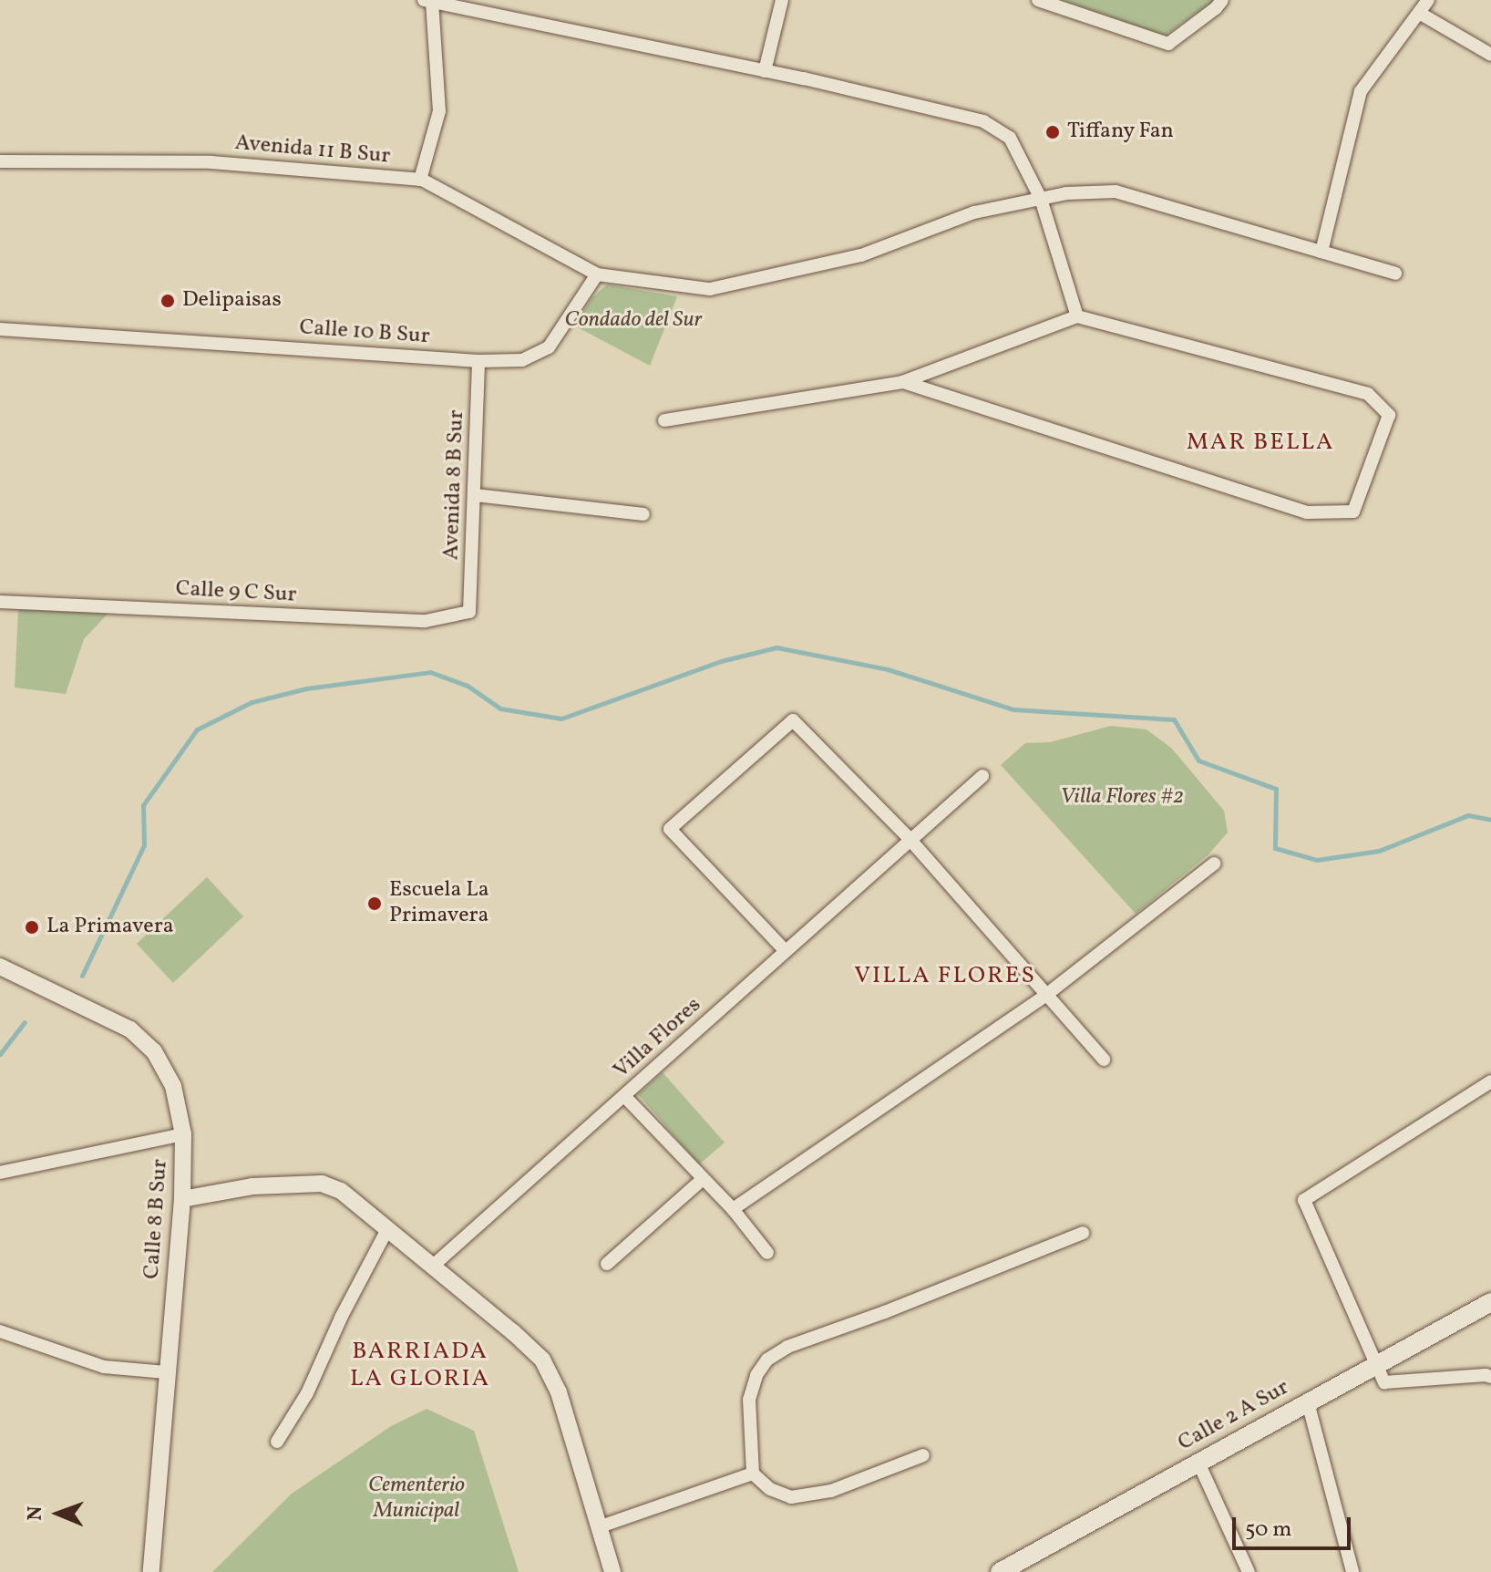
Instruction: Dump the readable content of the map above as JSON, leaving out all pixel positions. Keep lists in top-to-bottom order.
{
  "streets": {
    "main road": ["Calle 2 A Sur"],
    "street": [
      "Avenida 11 B Sur",
      "Calle 10 B Sur",
      "Avenida 8 B Sur",
      "Calle 9 C Sur",
      "Villa Flores",
      "Calle 8 B Sur"
    ]
  },
  "crossings": [
    ["Avenida 11 B Sur", "Calle 10 B Sur"],
    ["Calle 10 B Sur", "Avenida 8 B Sur"],
    ["Avenida 8 B Sur", "Calle 9 C Sur"]
  ],
  "districts": ["MAR BELLA", "VILLA FLORES", "BARRIADA LA GLORIA"],
  "parks": ["Condado del Sur", "Villa Flores #2", "Cementerio Municipal"],
  "places": [
    "Tiffany Fan",
    "Delipaisas",
    "Escuela La Primavera",
    "La Primavera"
  ],
  "scale_bar": "50 m",
  "north": "left"
}
